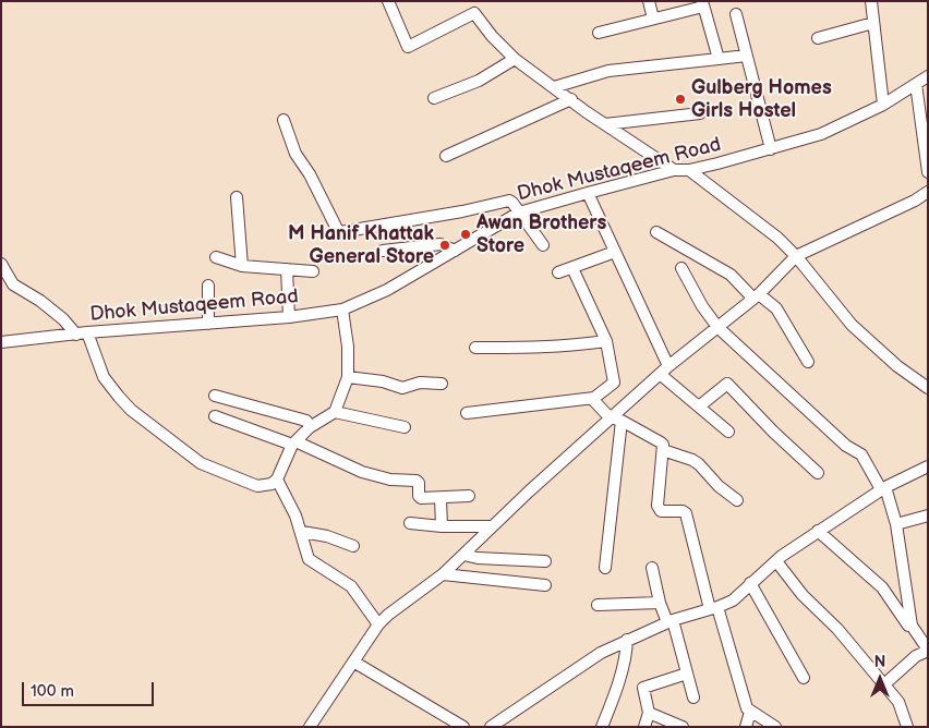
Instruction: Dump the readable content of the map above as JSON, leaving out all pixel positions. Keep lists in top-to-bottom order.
{
  "streets": {
    "street": ["Dhok Mustaqeem Road"]
  },
  "places": ["Gulberg Homes Girls Hostel", "Awan Brothers Store", "M Hanif Khattak General Store"],
  "scale_bar": "100 m",
  "north": "top"
}
